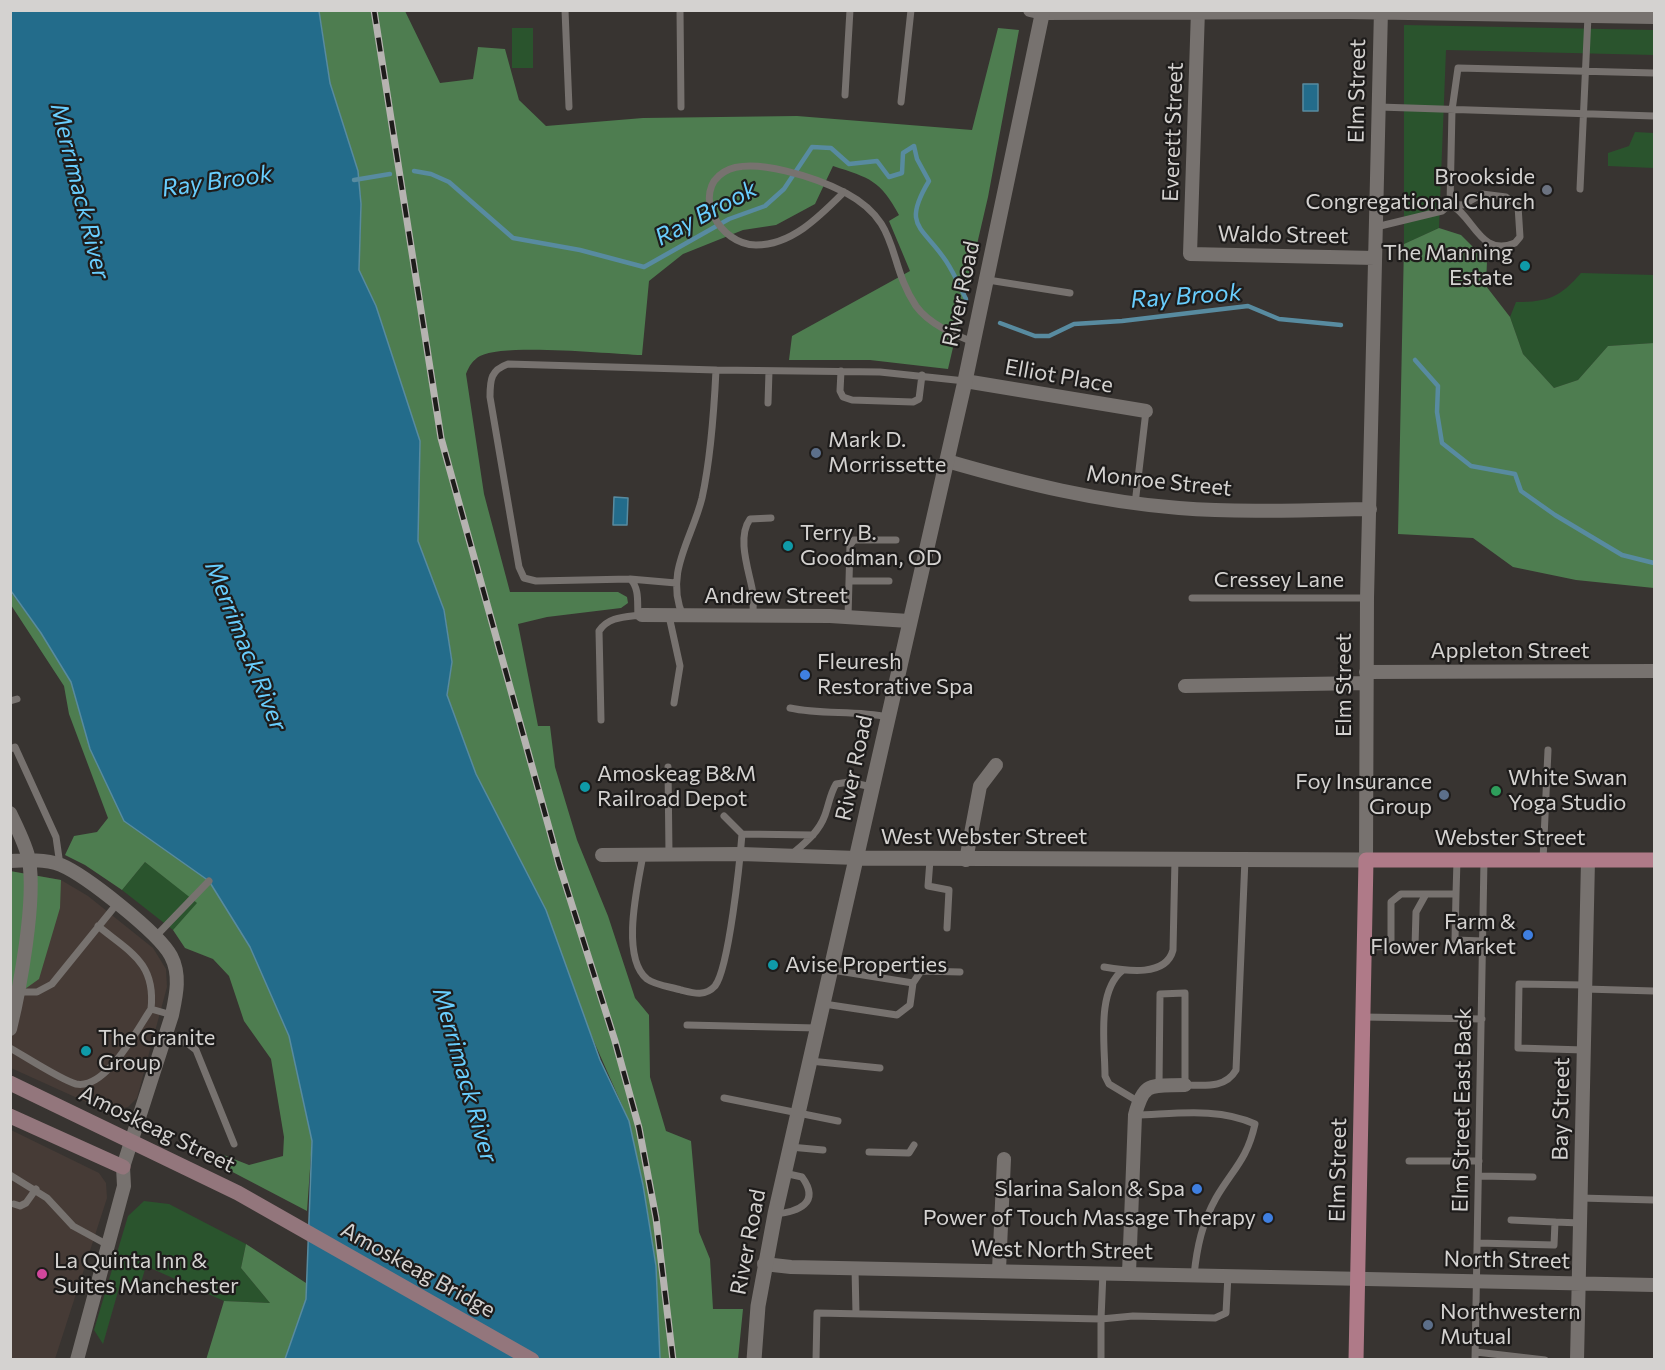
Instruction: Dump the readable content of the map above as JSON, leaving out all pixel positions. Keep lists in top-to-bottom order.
{
  "streets": {
    "main road": [
      "Elm Street",
      "Webster Street",
      "Amoskeag Street",
      "Amoskeag Bridge"
    ],
    "street": [
      "Everett Street",
      "Waldo Street",
      "River Road",
      "Elliot Place",
      "Monroe Street",
      "Andrew Street",
      "Appleton Street",
      "West Webster Street",
      "Bay Street",
      "West North Street",
      "North Street"
    ],
    "lane": ["Cressey Lane", "Elm Street East Back"]
  },
  "crossings": [
    ["Elm Street", "Waldo Street"],
    ["Elm Street", "Monroe Street"],
    ["Elm Street", "Cressey Lane"],
    ["Elm Street", "Appleton Street"],
    ["Elm Street", "West Webster Street"],
    ["Elm Street", "Webster Street"],
    ["Elm Street", "West North Street"],
    ["Elm Street", "North Street"],
    ["Everett Street", "Waldo Street"],
    ["River Road", "Elliot Place"],
    ["River Road", "Monroe Street"],
    ["River Road", "Andrew Street"],
    ["River Road", "West Webster Street"],
    ["River Road", "West North Street"],
    ["West Webster Street", "Webster Street"],
    ["Webster Street", "Bay Street"],
    ["Webster Street", "Elm Street East Back"],
    ["Bay Street", "North Street"],
    ["Elm Street East Back", "North Street"],
    ["Amoskeag Street", "Amoskeag Bridge"],
    ["West North Street", "North Street"]
  ],
  "water": ["Ray Brook", "Merrimack River"],
  "places": [
    "Brookside Congregational Church",
    "The Manning Estate",
    "Mark D. Morrissette",
    "Terry B. Goodman, OD",
    "Fleuresh Restorative Spa",
    "Amoskeag B&M Railroad Depot",
    "White Swan Yoga Studio",
    "Foy Insurance Group",
    "Farm & Flower Market",
    "Avise Properties",
    "The Granite Group",
    "Slarina Salon & Spa",
    "Power of Touch Massage Therapy",
    "La Quinta Inn & Suites Manchester",
    "Northwestern Mutual"
  ]
}
